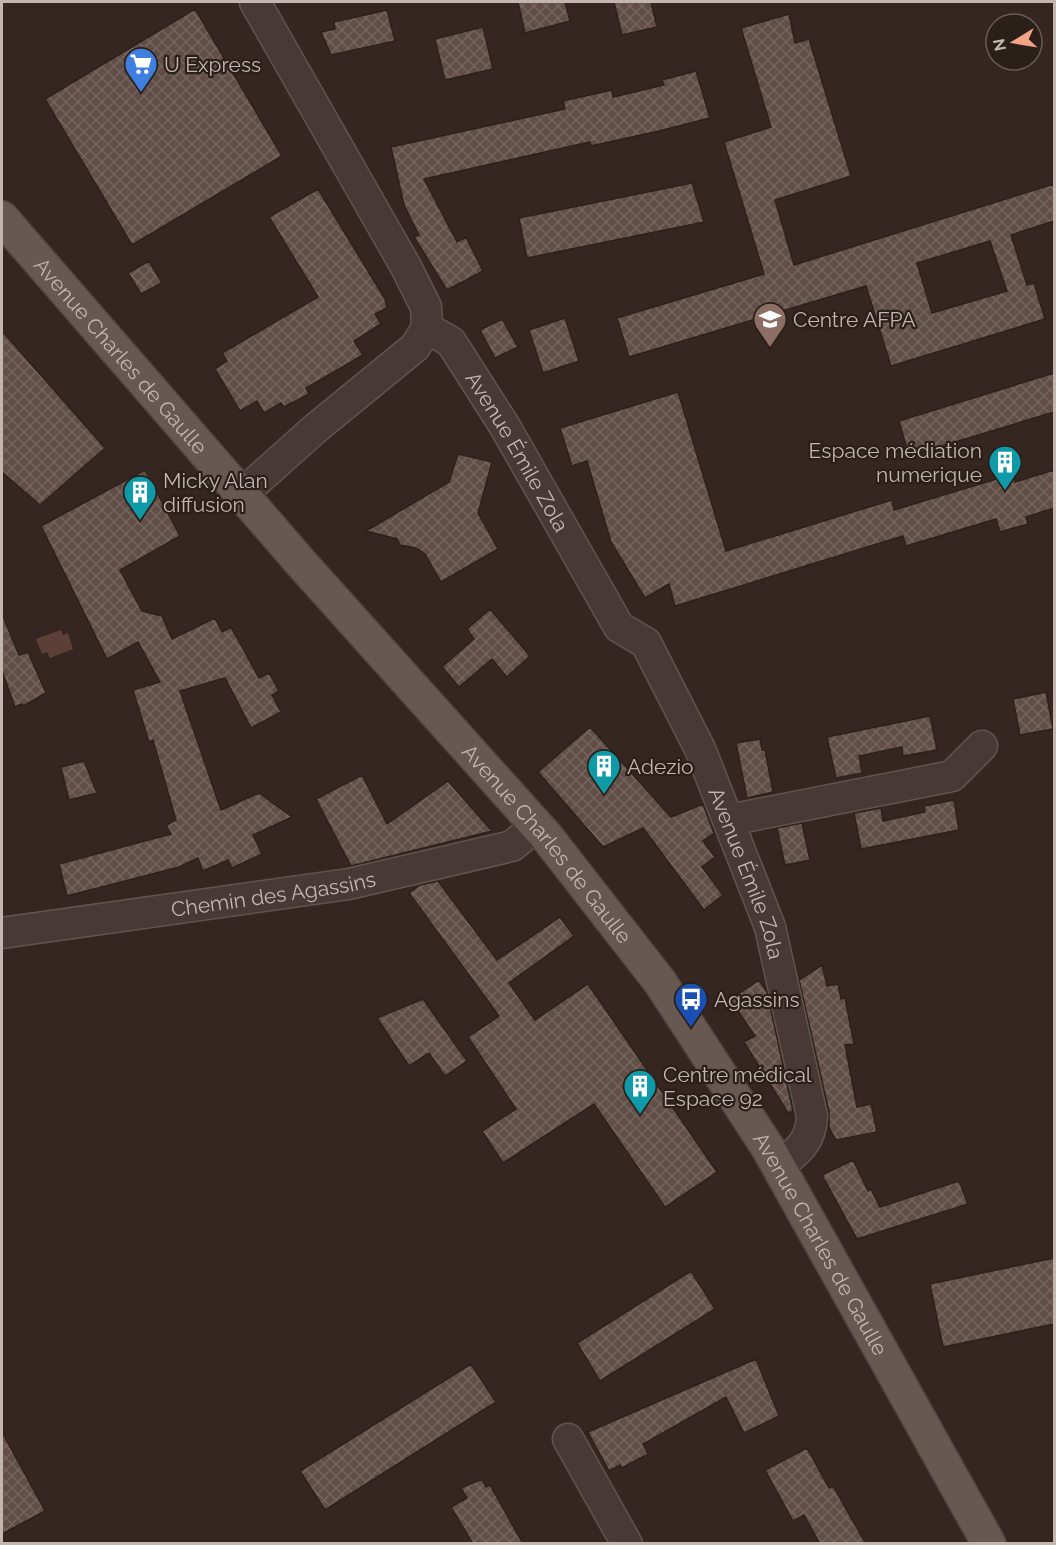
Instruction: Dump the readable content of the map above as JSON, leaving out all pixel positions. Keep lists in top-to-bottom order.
{
  "streets": {
    "main road": ["Avenue Charles de Gaulle"],
    "street": ["Avenue Émile Zola", "Chemin des Agassins"]
  },
  "crossings": [
    ["Avenue Charles de Gaulle", "Avenue Émile Zola"],
    ["Avenue Charles de Gaulle", "Chemin des Agassins"]
  ],
  "places": {
    "supermarket": ["U Express"],
    "school or university": ["Centre AFPA"],
    "building": [
      "Espace médiation numerique",
      "Micky Alan diffusion",
      "Adezio",
      "Centre médical Espace 92"
    ],
    "bus stop": ["Agassins"]
  },
  "north": "left"
}
